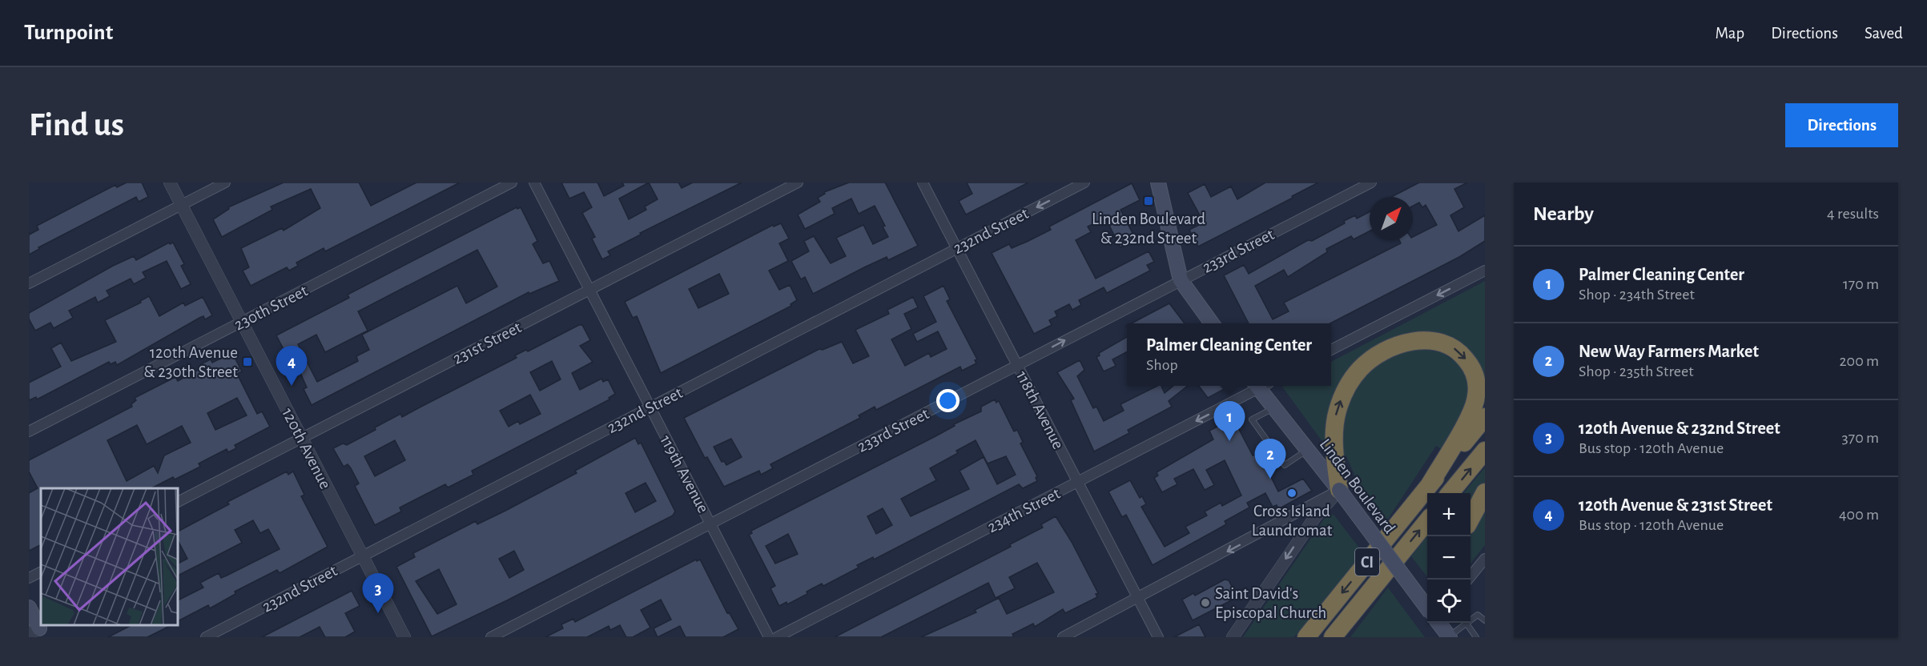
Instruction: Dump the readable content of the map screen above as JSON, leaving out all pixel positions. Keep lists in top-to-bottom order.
{
  "streets": {
    "highway": ["CI"],
    "main road": ["Linden Boulevard"],
    "street": [
      "232nd Street",
      "233rd Street",
      "230th Street",
      "231st Street",
      "118th Avenue",
      "120th Avenue",
      "119th Avenue",
      "234th Street"
    ]
  },
  "crossings": [
    ["232nd Street", "118th Avenue"],
    ["232nd Street", "120th Avenue"],
    ["232nd Street", "119th Avenue"],
    ["233rd Street", "118th Avenue"],
    ["233rd Street", "119th Avenue"],
    ["230th Street", "120th Avenue"],
    ["231st Street", "120th Avenue"],
    ["231st Street", "119th Avenue"],
    ["118th Avenue", "234th Street"]
  ],
  "one_way": ["234th Street"],
  "places": {
    "transit": ["Linden Boulevard & 232nd Street", "120th Avenue & 230th Street"],
    "other": ["Cross Island Laundromat", "Saint David's Episcopal Church"]
  },
  "north": "top right",
  "page": {
    "header": "Turnpoint",
    "nav": ["Map", "Directions", "Saved"],
    "buttons": "Directions",
    "title": "Find us",
    "heading": ["Nearby", "4 results"],
    "list": [
      {
        "mark": "1",
        "name": "Palmer Cleaning Center",
        "note": "Shop · 234th Street",
        "value": "170 m"
      },
      {
        "mark": "2",
        "name": "New Way Farmers Market",
        "note": "Shop · 235th Street",
        "value": "200 m"
      },
      {
        "mark": "3",
        "name": "120th Avenue & 232nd Street",
        "note": "Bus stop · 120th Avenue",
        "value": "370 m"
      },
      {
        "mark": "4",
        "name": "120th Avenue & 231st Street",
        "note": "Bus stop · 120th Avenue",
        "value": "400 m"
      }
    ],
    "popup": ["Palmer Cleaning Center", "Shop"],
    "pins": [
      "4",
      "1",
      "2",
      "3"
    ],
    "map_buttons": ["+", "−"]
  }
}
